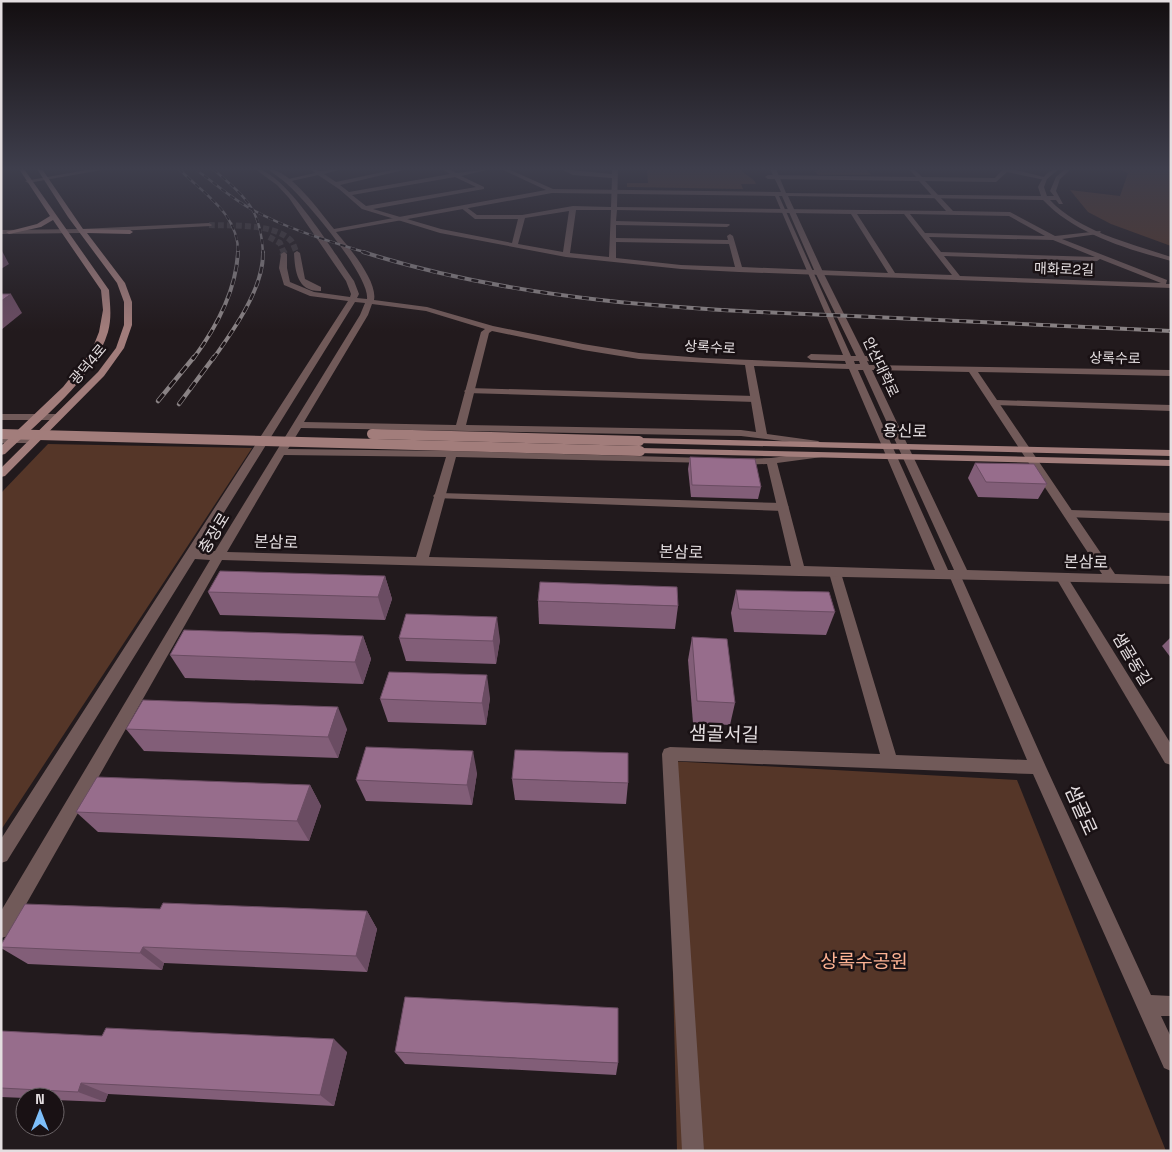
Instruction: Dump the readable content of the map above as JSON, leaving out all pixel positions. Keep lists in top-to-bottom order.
{
  "streets": {
    "main road": ["광덕4로", "용신로"],
    "street": [
      "매화로2길",
      "상록수로",
      "안산대학로",
      "충장로",
      "본삼로",
      "샘골동길",
      "샘골서길",
      "샘골로"
    ]
  },
  "crossings": [
    ["매화로2길", "안산대학로"],
    ["상록수로", "안산대학로"],
    ["상록수로", "충장로"],
    ["안산대학로", "용신로"],
    ["안산대학로", "본삼로"],
    ["안산대학로", "샘골로"],
    ["충장로", "본삼로"],
    ["본삼로", "샘골동길"],
    ["본삼로", "샘골로"]
  ],
  "parks": ["상록수공원"],
  "north": "top"
}
